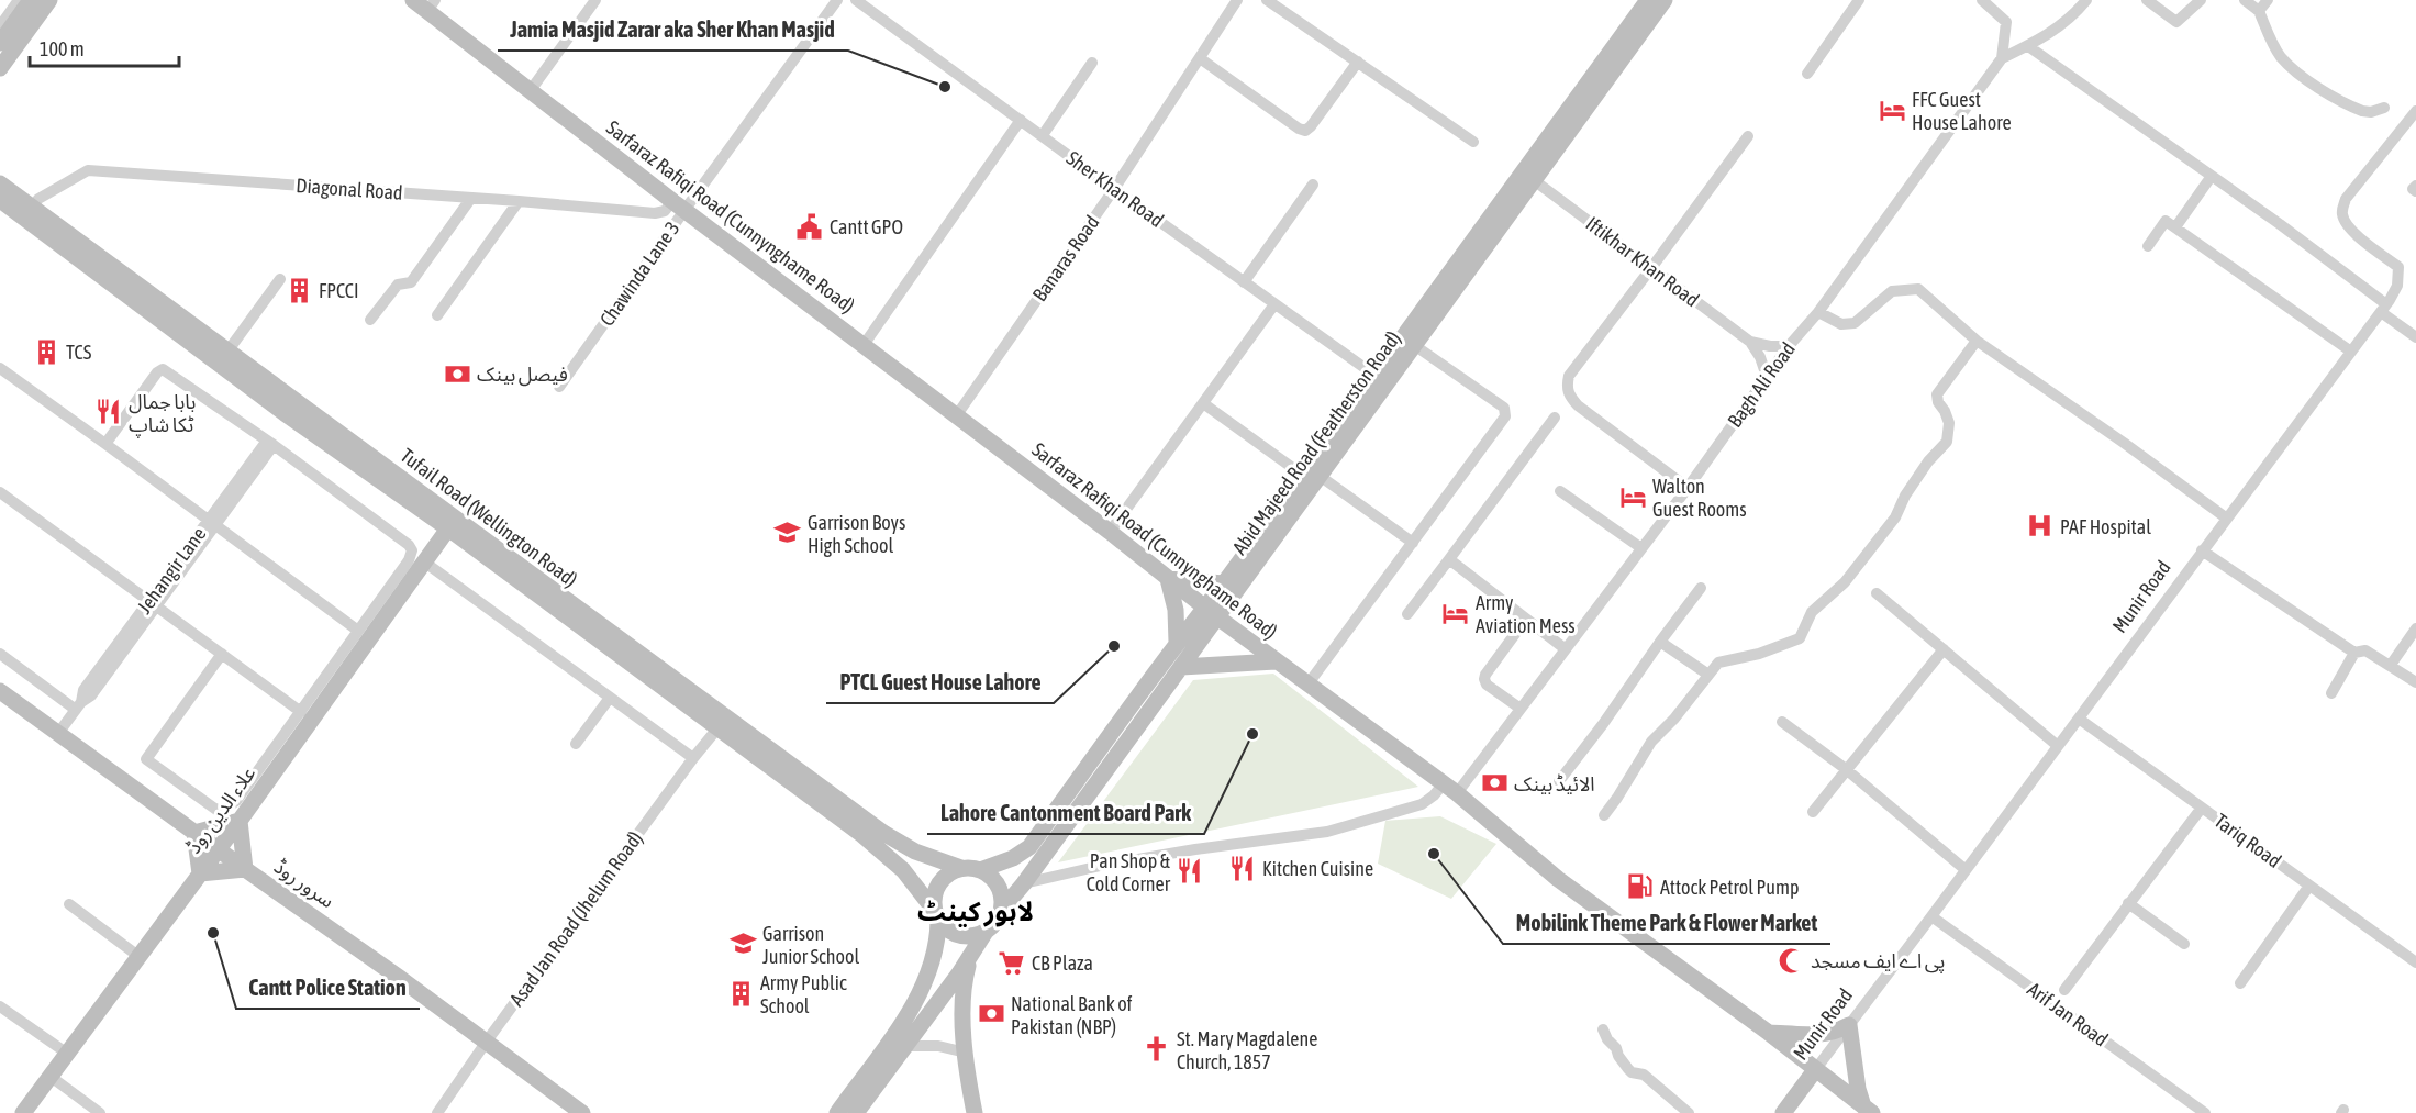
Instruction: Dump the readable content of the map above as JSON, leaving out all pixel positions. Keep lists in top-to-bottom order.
{
  "streets": {
    "street": [
      "Diagonal Road",
      "Sher Khan Road",
      "Sarfaraz Rafiqi Road (Cunnynghame Road)",
      "Banaras Road",
      "Iftikhar Khan Road",
      "Chawinda Lane 3",
      "Bagh Ali Road",
      "Abid Majeed Road (Featherston Road)",
      "Tufail Road (Wellington Road)",
      "Jehangir Lane",
      "Munir Road",
      "علاء الدین روڈ",
      "Tariq Road",
      "سرور روڈ",
      "Asad Jan Road (Jhelum Road)",
      "Arif Jan Road"
    ]
  },
  "crossings": [
    ["Diagonal Road", "Sarfaraz Rafiqi Road (Cunnynghame Road)"],
    ["Diagonal Road", "Chawinda Lane 3"],
    ["Diagonal Road", "Tufail Road (Wellington Road)"],
    ["Sher Khan Road", "Banaras Road"],
    ["Sher Khan Road", "Abid Majeed Road (Featherston Road)"],
    ["Sarfaraz Rafiqi Road (Cunnynghame Road)", "Banaras Road"],
    ["Sarfaraz Rafiqi Road (Cunnynghame Road)", "Chawinda Lane 3"],
    ["Sarfaraz Rafiqi Road (Cunnynghame Road)", "Bagh Ali Road"],
    ["Sarfaraz Rafiqi Road (Cunnynghame Road)", "Abid Majeed Road (Featherston Road)"],
    ["Sarfaraz Rafiqi Road (Cunnynghame Road)", "Munir Road"],
    ["Iftikhar Khan Road", "Bagh Ali Road"],
    ["Iftikhar Khan Road", "Abid Majeed Road (Featherston Road)"],
    ["Bagh Ali Road", "Abid Majeed Road (Featherston Road)"],
    ["Abid Majeed Road (Featherston Road)", "Tufail Road (Wellington Road)"],
    ["Tufail Road (Wellington Road)", "علاء الدین روڈ"],
    ["Tufail Road (Wellington Road)", "Asad Jan Road (Jhelum Road)"],
    ["Jehangir Lane", "سرور روڈ"],
    ["Munir Road", "Tariq Road"],
    ["Munir Road", "Arif Jan Road"],
    ["علاء الدین روڈ", "سرور روڈ"],
    ["سرور روڈ", "Asad Jan Road (Jhelum Road)"]
  ],
  "districts": ["لاہور کینٹ"],
  "places": {
    "other": [
      "Jamia Masjid Zarar aka Sher Khan Masjid",
      "PTCL Guest House Lahore",
      "Lahore Cantonment Board Park",
      "Mobilink Theme Park & Flower Market",
      "Cantt Police Station"
    ],
    "hotel": ["FFC Guest House Lahore", "Walton Guest Rooms", "Army Aviation Mess"],
    "public building": ["Cantt GPO"],
    "building": ["FPCCI", "TCS", "Army Public School"],
    "bank": ["فیصل بینک", "الائیڈ بینک", "National Bank of Pakistan (NBP)"],
    "restaurant": ["بابا جمال ٹکا شاپ", "Kitchen Cuisine", "Pan Shop & Cold Corner"],
    "hospital": ["PAF Hospital"],
    "school or university": ["Garrison Boys High School", "Garrison Junior School"],
    "fuel station": ["Attock Petrol Pump"],
    "mosque": ["پی اے ایف مسجد"],
    "supermarket": ["CB Plaza"],
    "church": ["St. Mary Magdalene Church, 1857"]
  },
  "scale_bar": "100 m"
}
